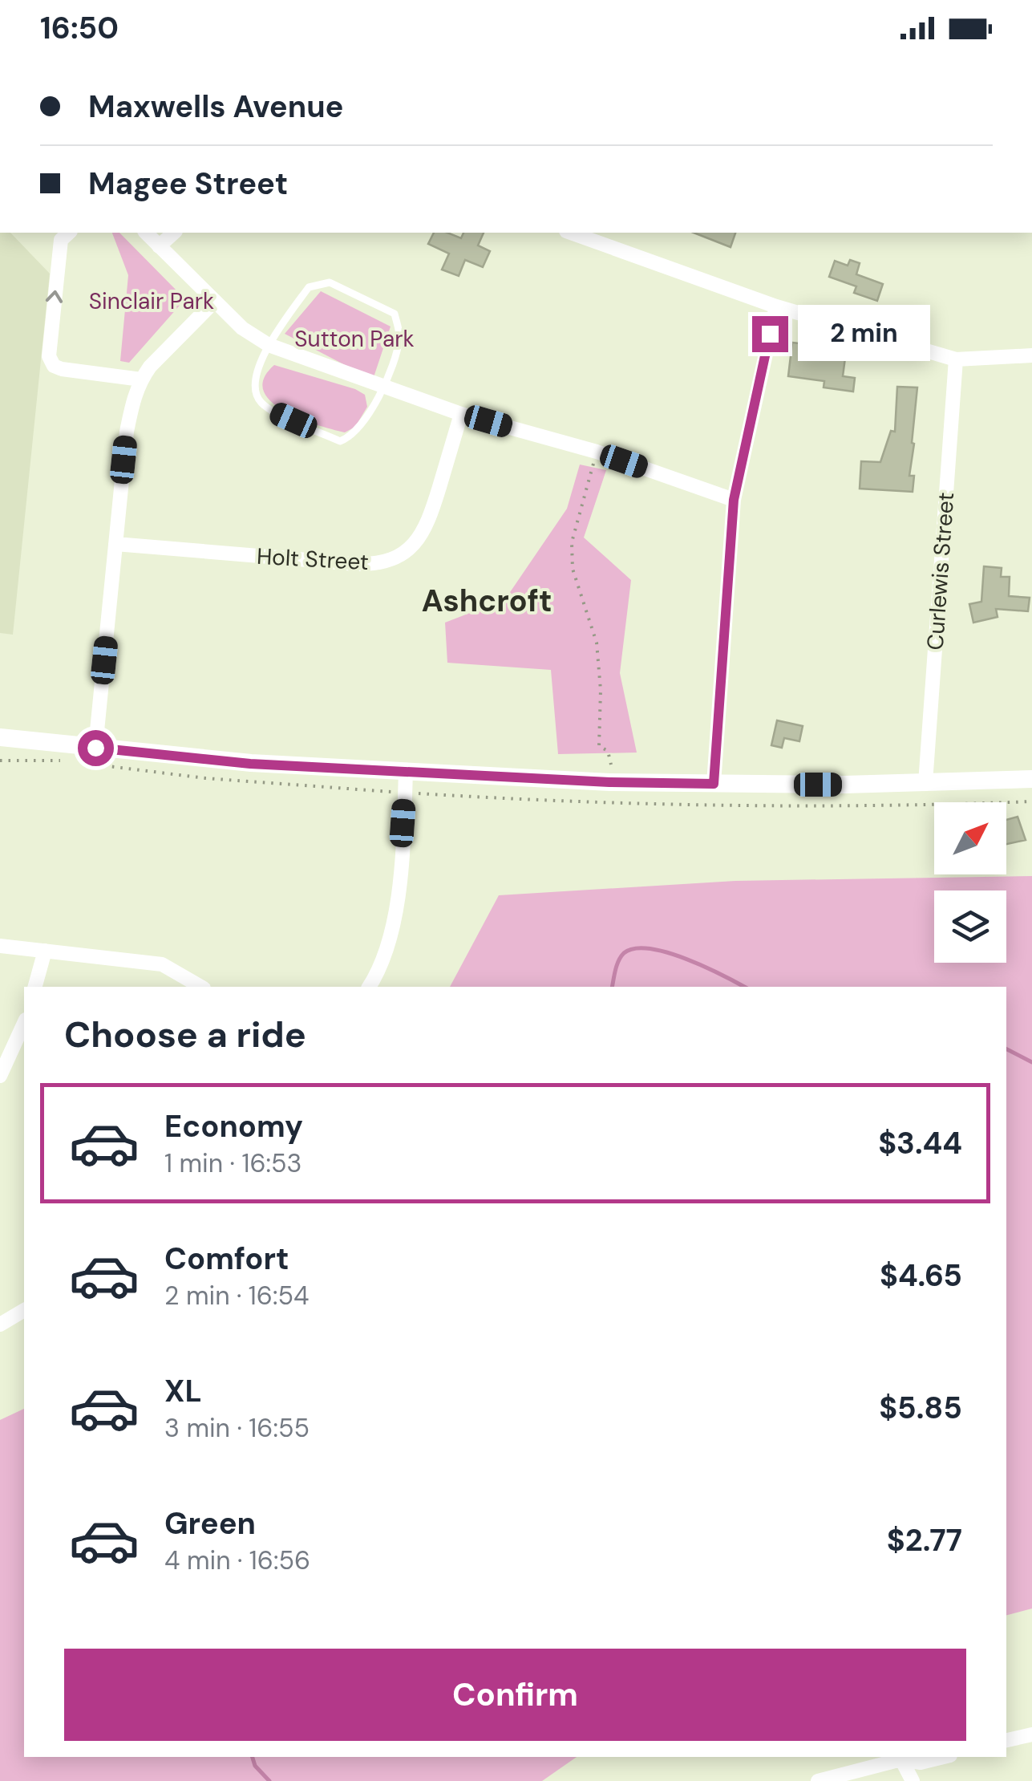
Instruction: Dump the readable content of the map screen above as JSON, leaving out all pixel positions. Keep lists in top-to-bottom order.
{
  "streets": {
    "street": ["Holt Street", "Curlewis Street"]
  },
  "districts": ["Ashcroft"],
  "parks": ["Sinclair Park", "Sutton Park"],
  "north": "top right",
  "page": {
    "status": "16:50",
    "banner": ["Maxwells Avenue", "Magee Street"],
    "bubble": "2 min",
    "heading": "Choose a ride",
    "list": [
      {
        "name": "Economy",
        "note": "1 min · 16:53",
        "value": "$3.44"
      },
      {
        "name": "Comfort",
        "note": "2 min · 16:54",
        "value": "$4.65"
      },
      {
        "name": "XL",
        "note": "3 min · 16:55",
        "value": "$5.85"
      },
      {
        "name": "Green",
        "note": "4 min · 16:56",
        "value": "$2.77"
      }
    ],
    "buttons": "Confirm"
  }
}
